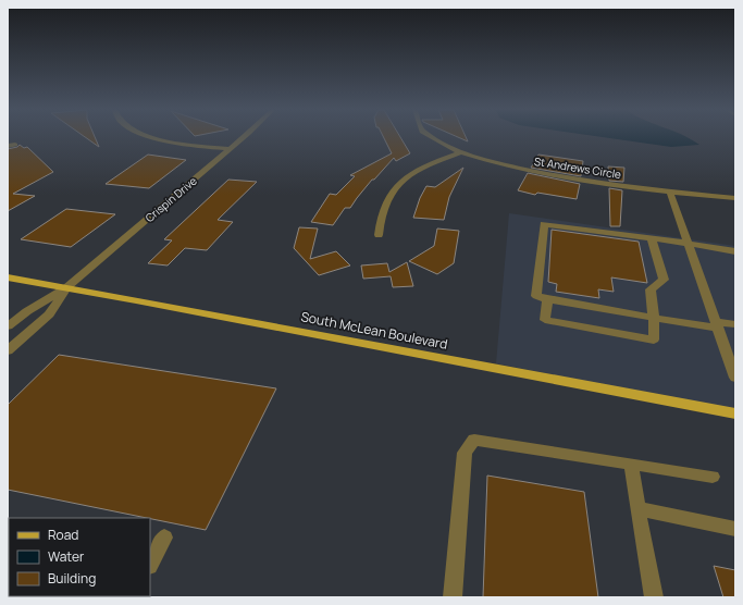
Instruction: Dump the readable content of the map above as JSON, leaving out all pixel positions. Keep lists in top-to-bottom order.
{
  "streets": {
    "main road": ["South McLean Boulevard"],
    "street": ["St Andrews Circle", "Crispin Drive"]
  },
  "crossings": [
    ["Crispin Drive", "South McLean Boulevard"]
  ],
  "legend": ["Road", "Water", "Building"]
}
